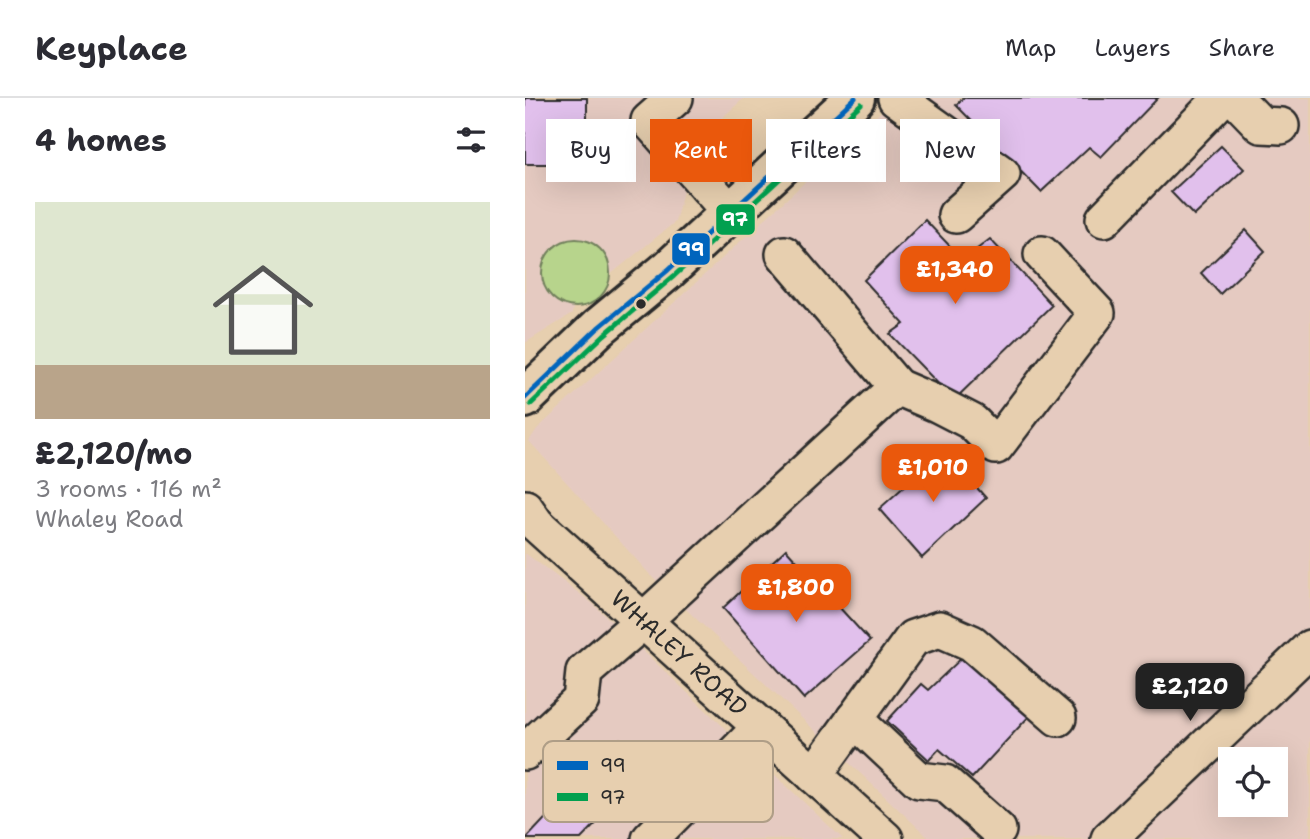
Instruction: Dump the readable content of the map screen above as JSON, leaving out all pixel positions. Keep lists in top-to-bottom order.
{
  "streets": {
    "street": ["WHALEY ROAD"]
  },
  "lines": ["transit line 99", "transit line 97"],
  "legend": ["99", "97"],
  "page": {
    "header": "Keyplace",
    "nav": ["Map", "Layers", "Share"],
    "heading": "4 homes",
    "chip": [
      "Buy",
      "Rent",
      "Filters",
      "New"
    ],
    "list": [
      {
        "name": "£2,120/mo",
        "note": "3 rooms · 116 m² · Whaley Road"
      }
    ],
    "price": [
      "£1,340",
      "£1,010",
      "£1,800",
      "£2,120"
    ]
  }
}
